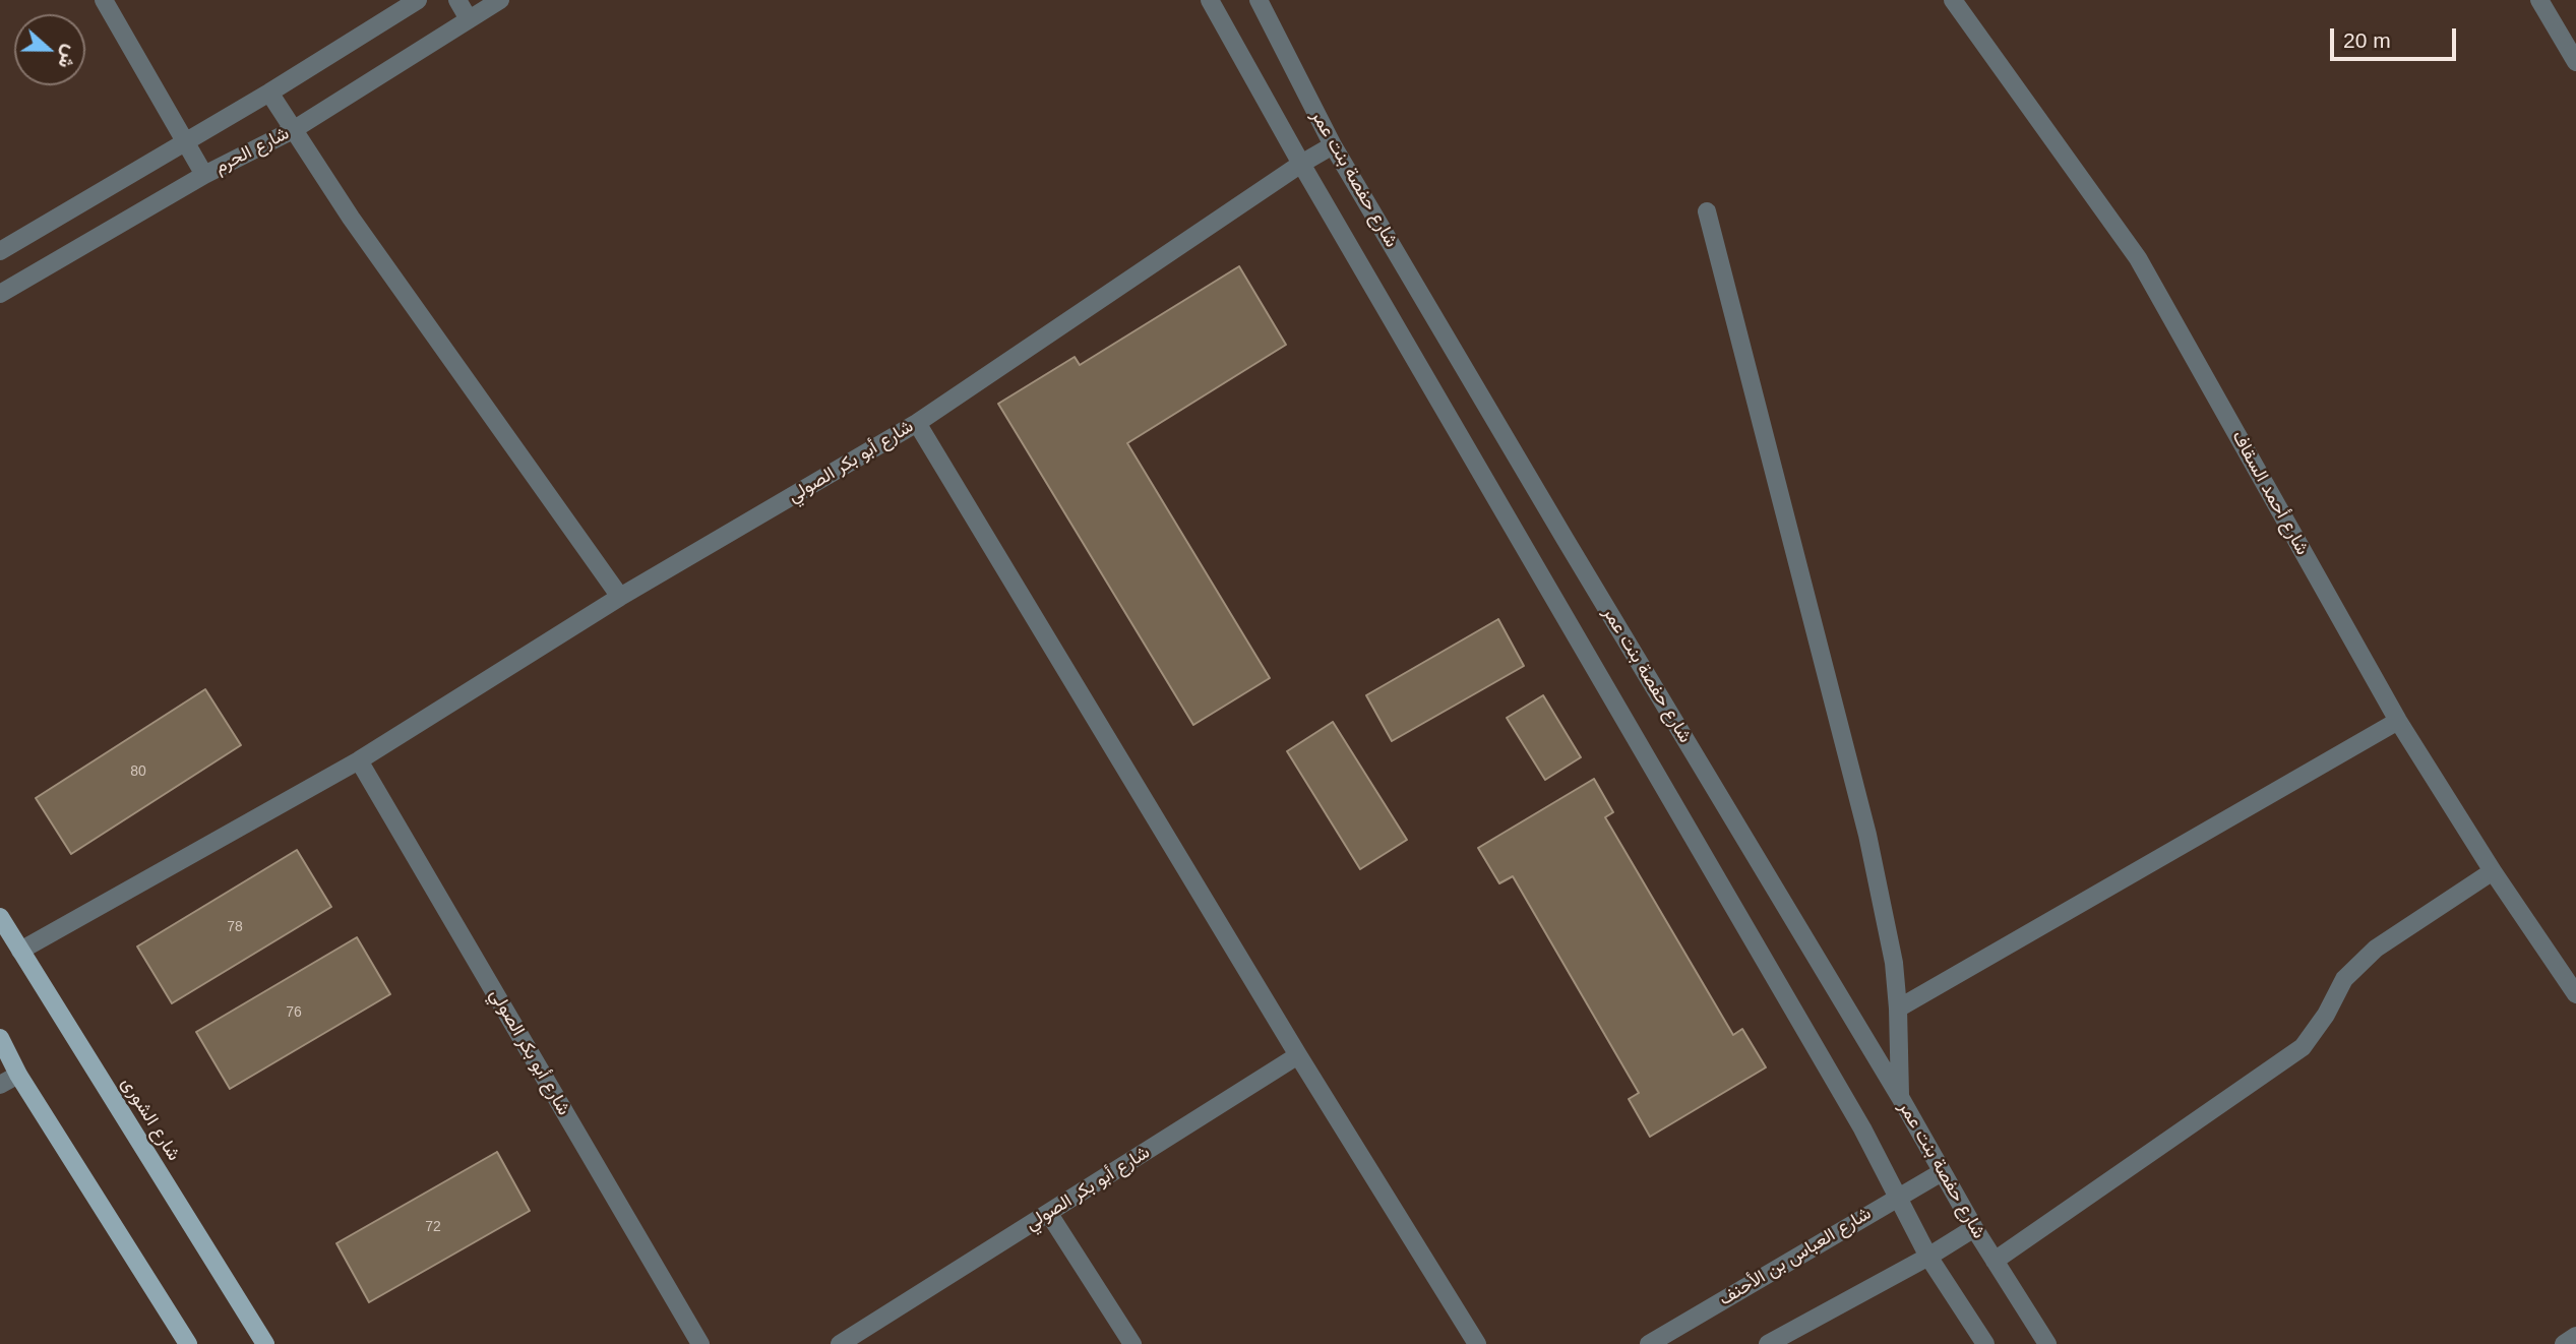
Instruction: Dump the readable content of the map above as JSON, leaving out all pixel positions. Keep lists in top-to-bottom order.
{
  "streets": {
    "main road": ["شارع الشورى"],
    "street": [
      "شارع الحرم",
      "شارع حفصة بنت عمر",
      "شارع أبو بكر الصولي",
      "شارع أحمد السقاف",
      "شارع العباس بن الأحنف"
    ]
  },
  "crossings": [
    ["شارع حفصة بنت عمر", "شارع أبو بكر الصولي"],
    ["شارع حفصة بنت عمر", "شارع العباس بن الأحنف"],
    ["شارع أبو بكر الصولي", "شارع الشورى"]
  ],
  "house_numbers": [
    "80",
    "78",
    "76",
    "72"
  ],
  "scale_bar": "20 m",
  "north": "right"
}
